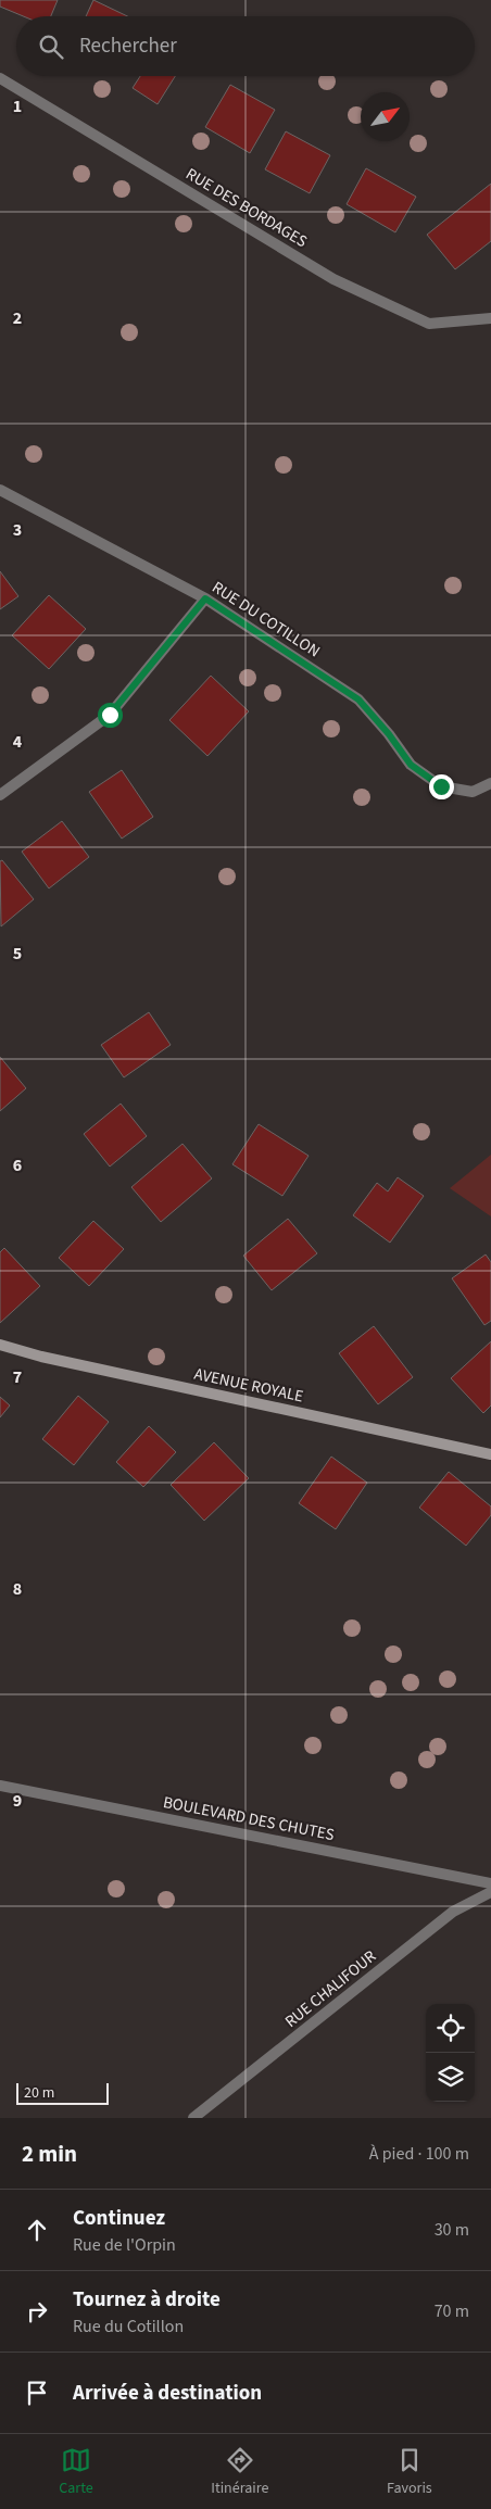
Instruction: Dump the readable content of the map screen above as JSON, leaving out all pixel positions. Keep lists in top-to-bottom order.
{
  "streets": {
    "main road": ["AVENUE ROYALE"],
    "street": [
      "RUE DES BORDAGES",
      "RUE DU COTILLON",
      "BOULEVARD DES CHUTES",
      "RUE CHALIFOUR"
    ]
  },
  "scale_bar": "20 m",
  "north": "top right",
  "page": {
    "search": "Rechercher",
    "scale": "20 m",
    "heading": ["2 min", "À pied · 100 m"],
    "list": [
      ["Continuez", "Rue de l'Orpin", "30 m"],
      ["Tournez à droite", "Rue du Cotillon", "70 m"],
      "Arrivée à destination"
    ],
    "nav": ["Carte", "Itinéraire", "Favoris"]
  },
  "grid": {
    "rows": [
      "1",
      "2",
      "3",
      "4",
      "5",
      "6",
      "7",
      "8",
      "9"
    ]
  }
}
